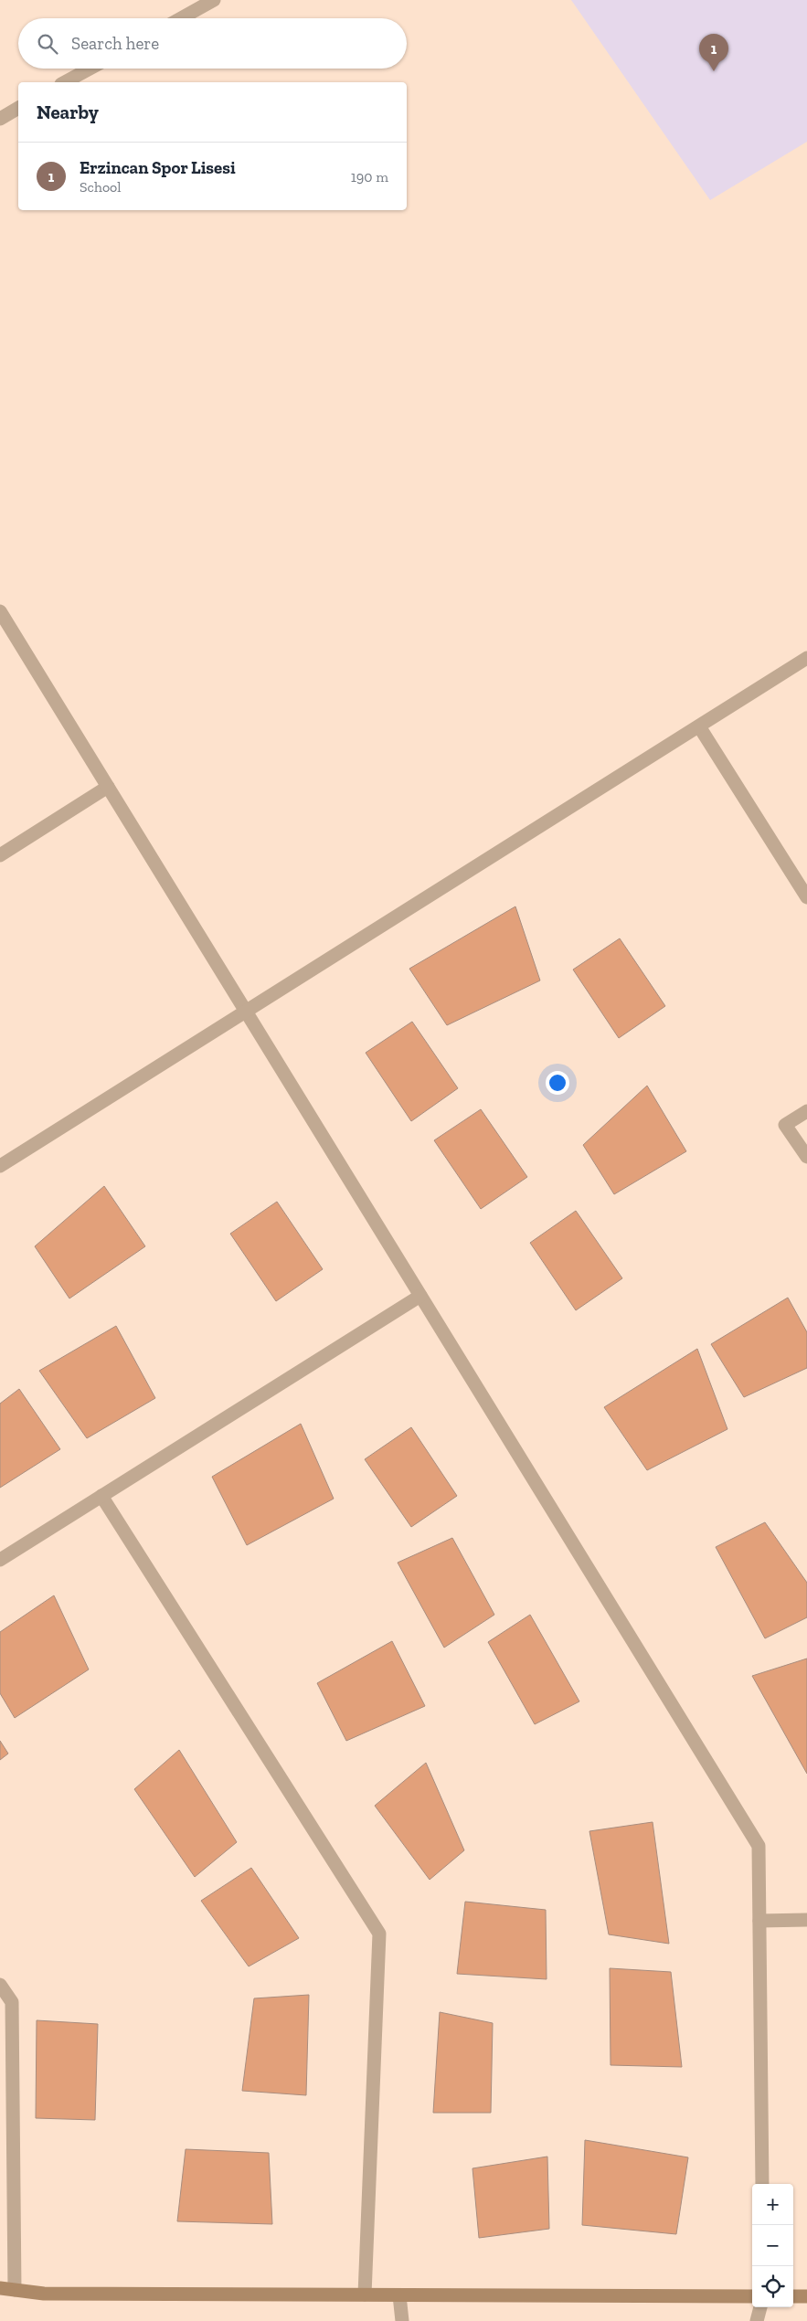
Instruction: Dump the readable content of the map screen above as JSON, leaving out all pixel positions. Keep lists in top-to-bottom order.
{
  "page": {
    "search": "Search here",
    "pins": "1",
    "heading": "Nearby",
    "list": [
      {
        "mark": "1",
        "name": "Erzincan Spor Lisesi",
        "note": "School",
        "value": "190 m"
      }
    ],
    "map_buttons": ["+", "−"]
  }
}
